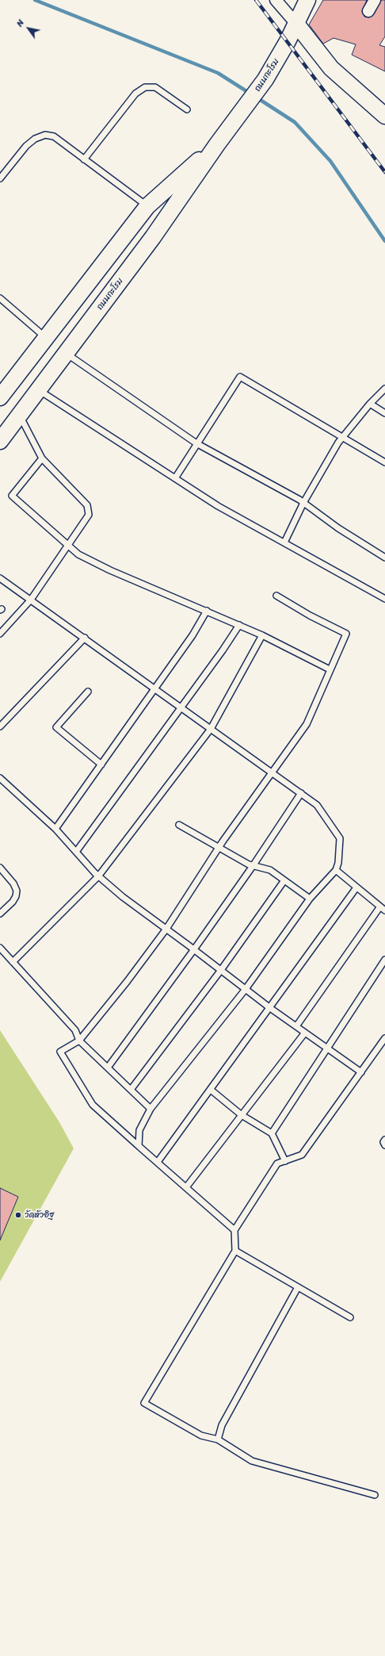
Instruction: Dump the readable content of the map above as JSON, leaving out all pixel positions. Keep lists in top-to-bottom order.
{
  "streets": {
    "main road": ["ถนนกะโรม"]
  },
  "places": ["วัดหัวอิฐ"],
  "north": "top left"
}
